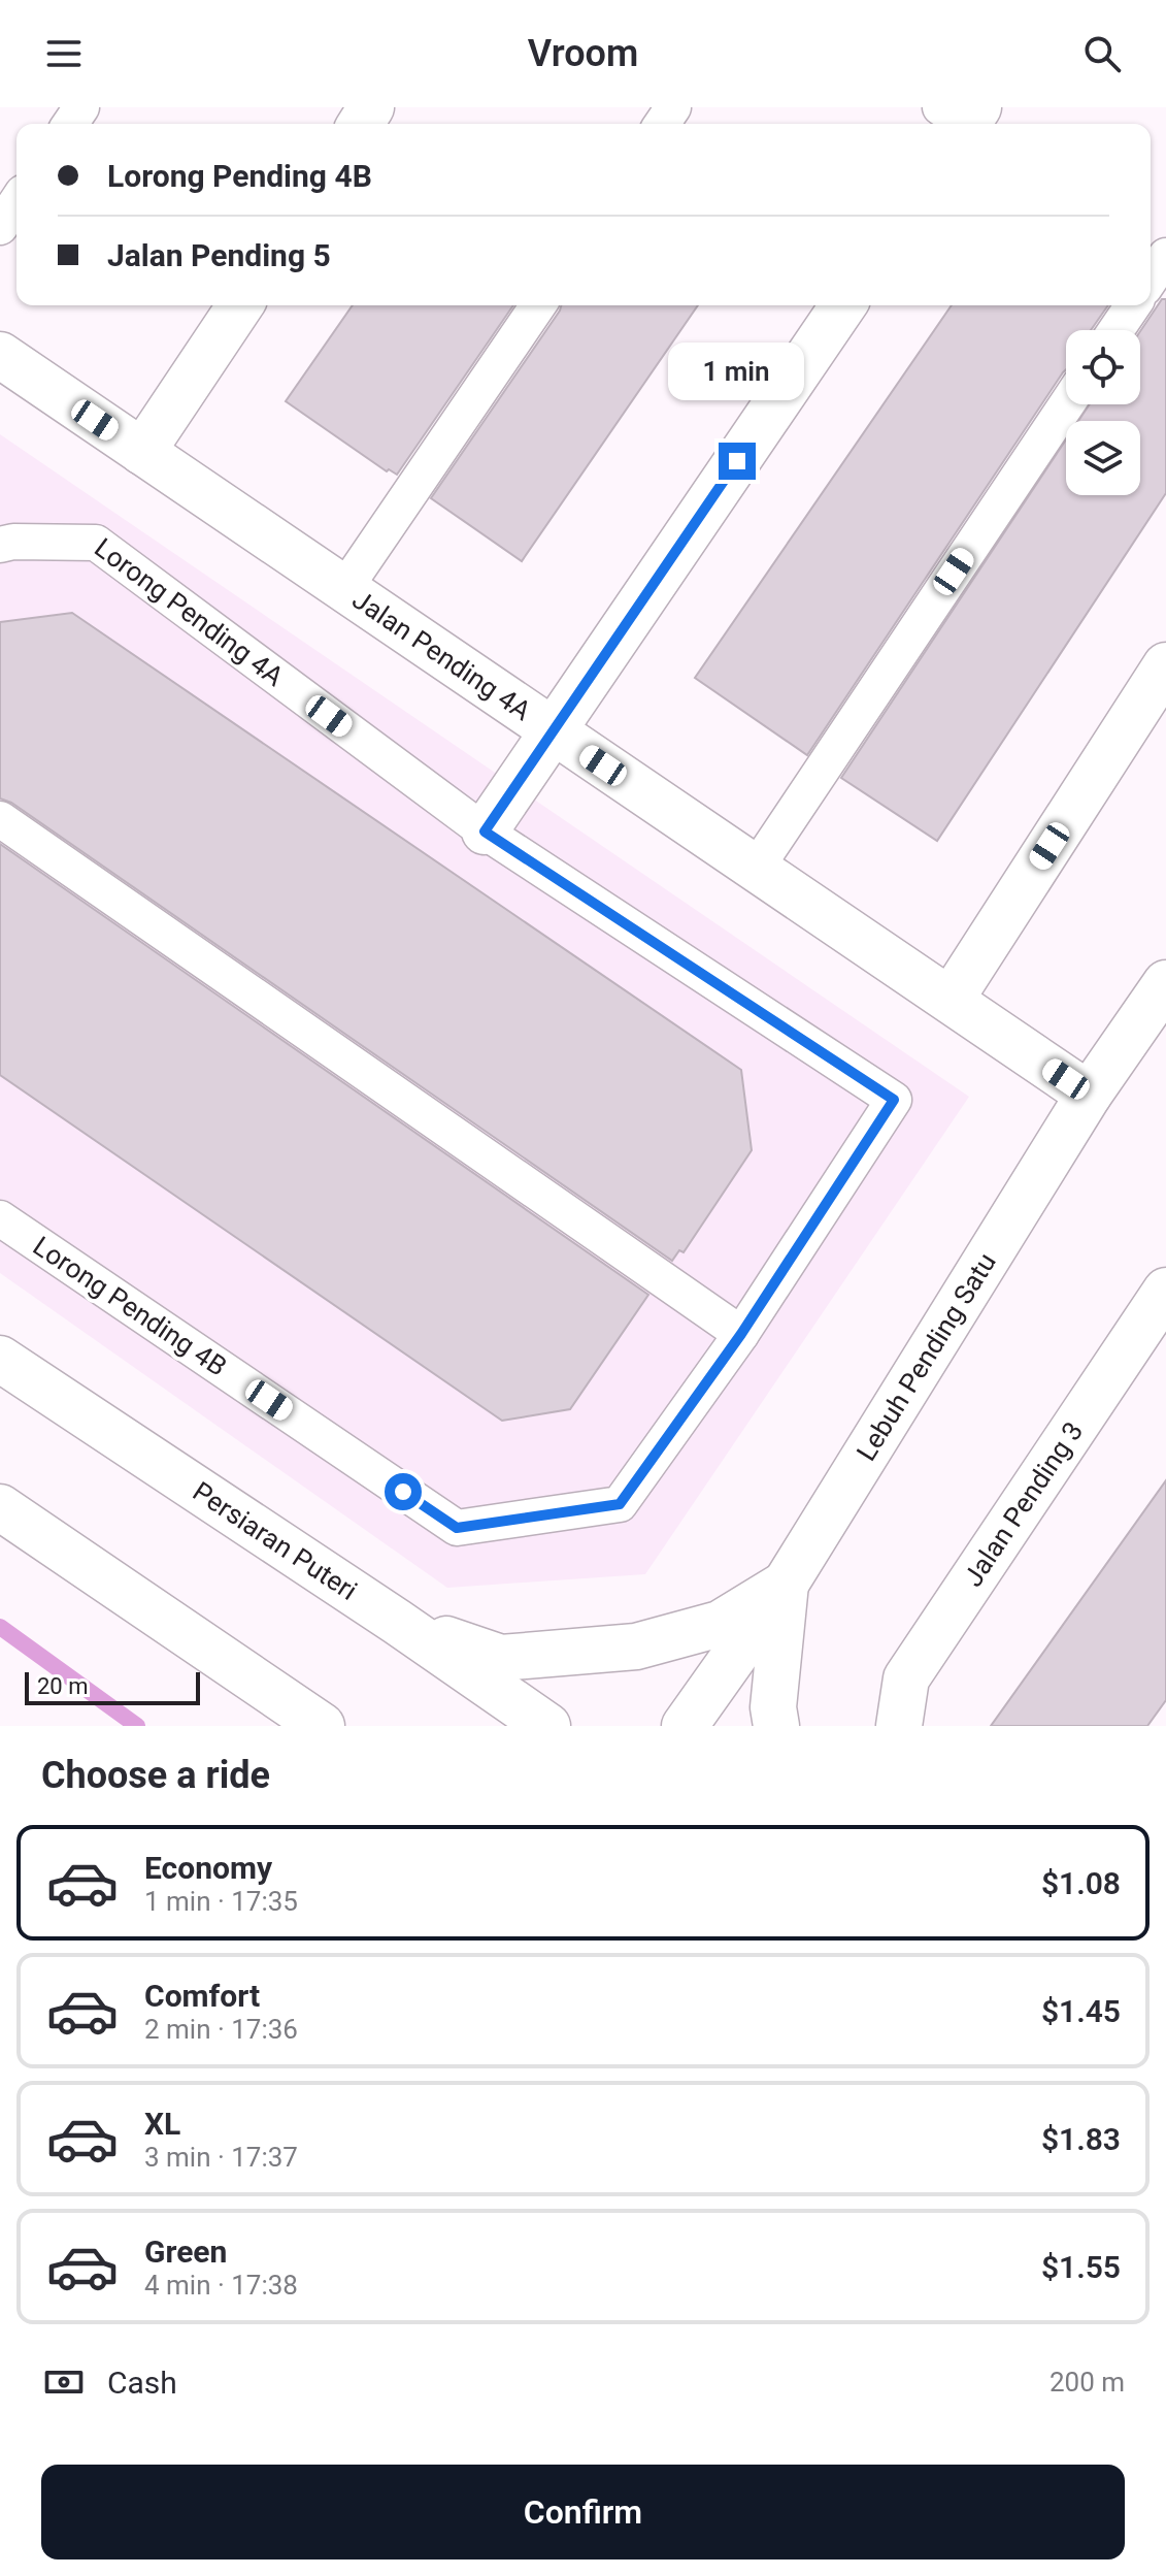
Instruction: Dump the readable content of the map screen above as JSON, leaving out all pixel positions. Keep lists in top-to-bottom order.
{
  "streets": {
    "street": [
      "Jalan Pending 4A",
      "Lebuh Pending Satu",
      "Jalan Pending 3",
      "Persiaran Puteri"
    ],
    "lane": ["Lorong Pending 4A", "Lorong Pending 4B"]
  },
  "crossings": [
    ["Lorong Pending 4A", "Lorong Pending 4B"],
    ["Jalan Pending 4A", "Lebuh Pending Satu"]
  ],
  "scale_bar": "20 m",
  "page": {
    "header": "Vroom",
    "banner": ["Lorong Pending 4B", "Jalan Pending 5"],
    "bubble": "1 min",
    "scale": "20 m",
    "heading": "Choose a ride",
    "list": [
      {
        "name": "Economy",
        "note": "1 min · 17:35",
        "value": "$1.08"
      },
      {
        "name": "Comfort",
        "note": "2 min · 17:36",
        "value": "$1.45"
      },
      {
        "name": "XL",
        "note": "3 min · 17:37",
        "value": "$1.83"
      },
      {
        "name": "Green",
        "note": "4 min · 17:38",
        "value": "$1.55"
      }
    ],
    "pay": ["Cash", "200 m"],
    "buttons": "Confirm"
  }
}
